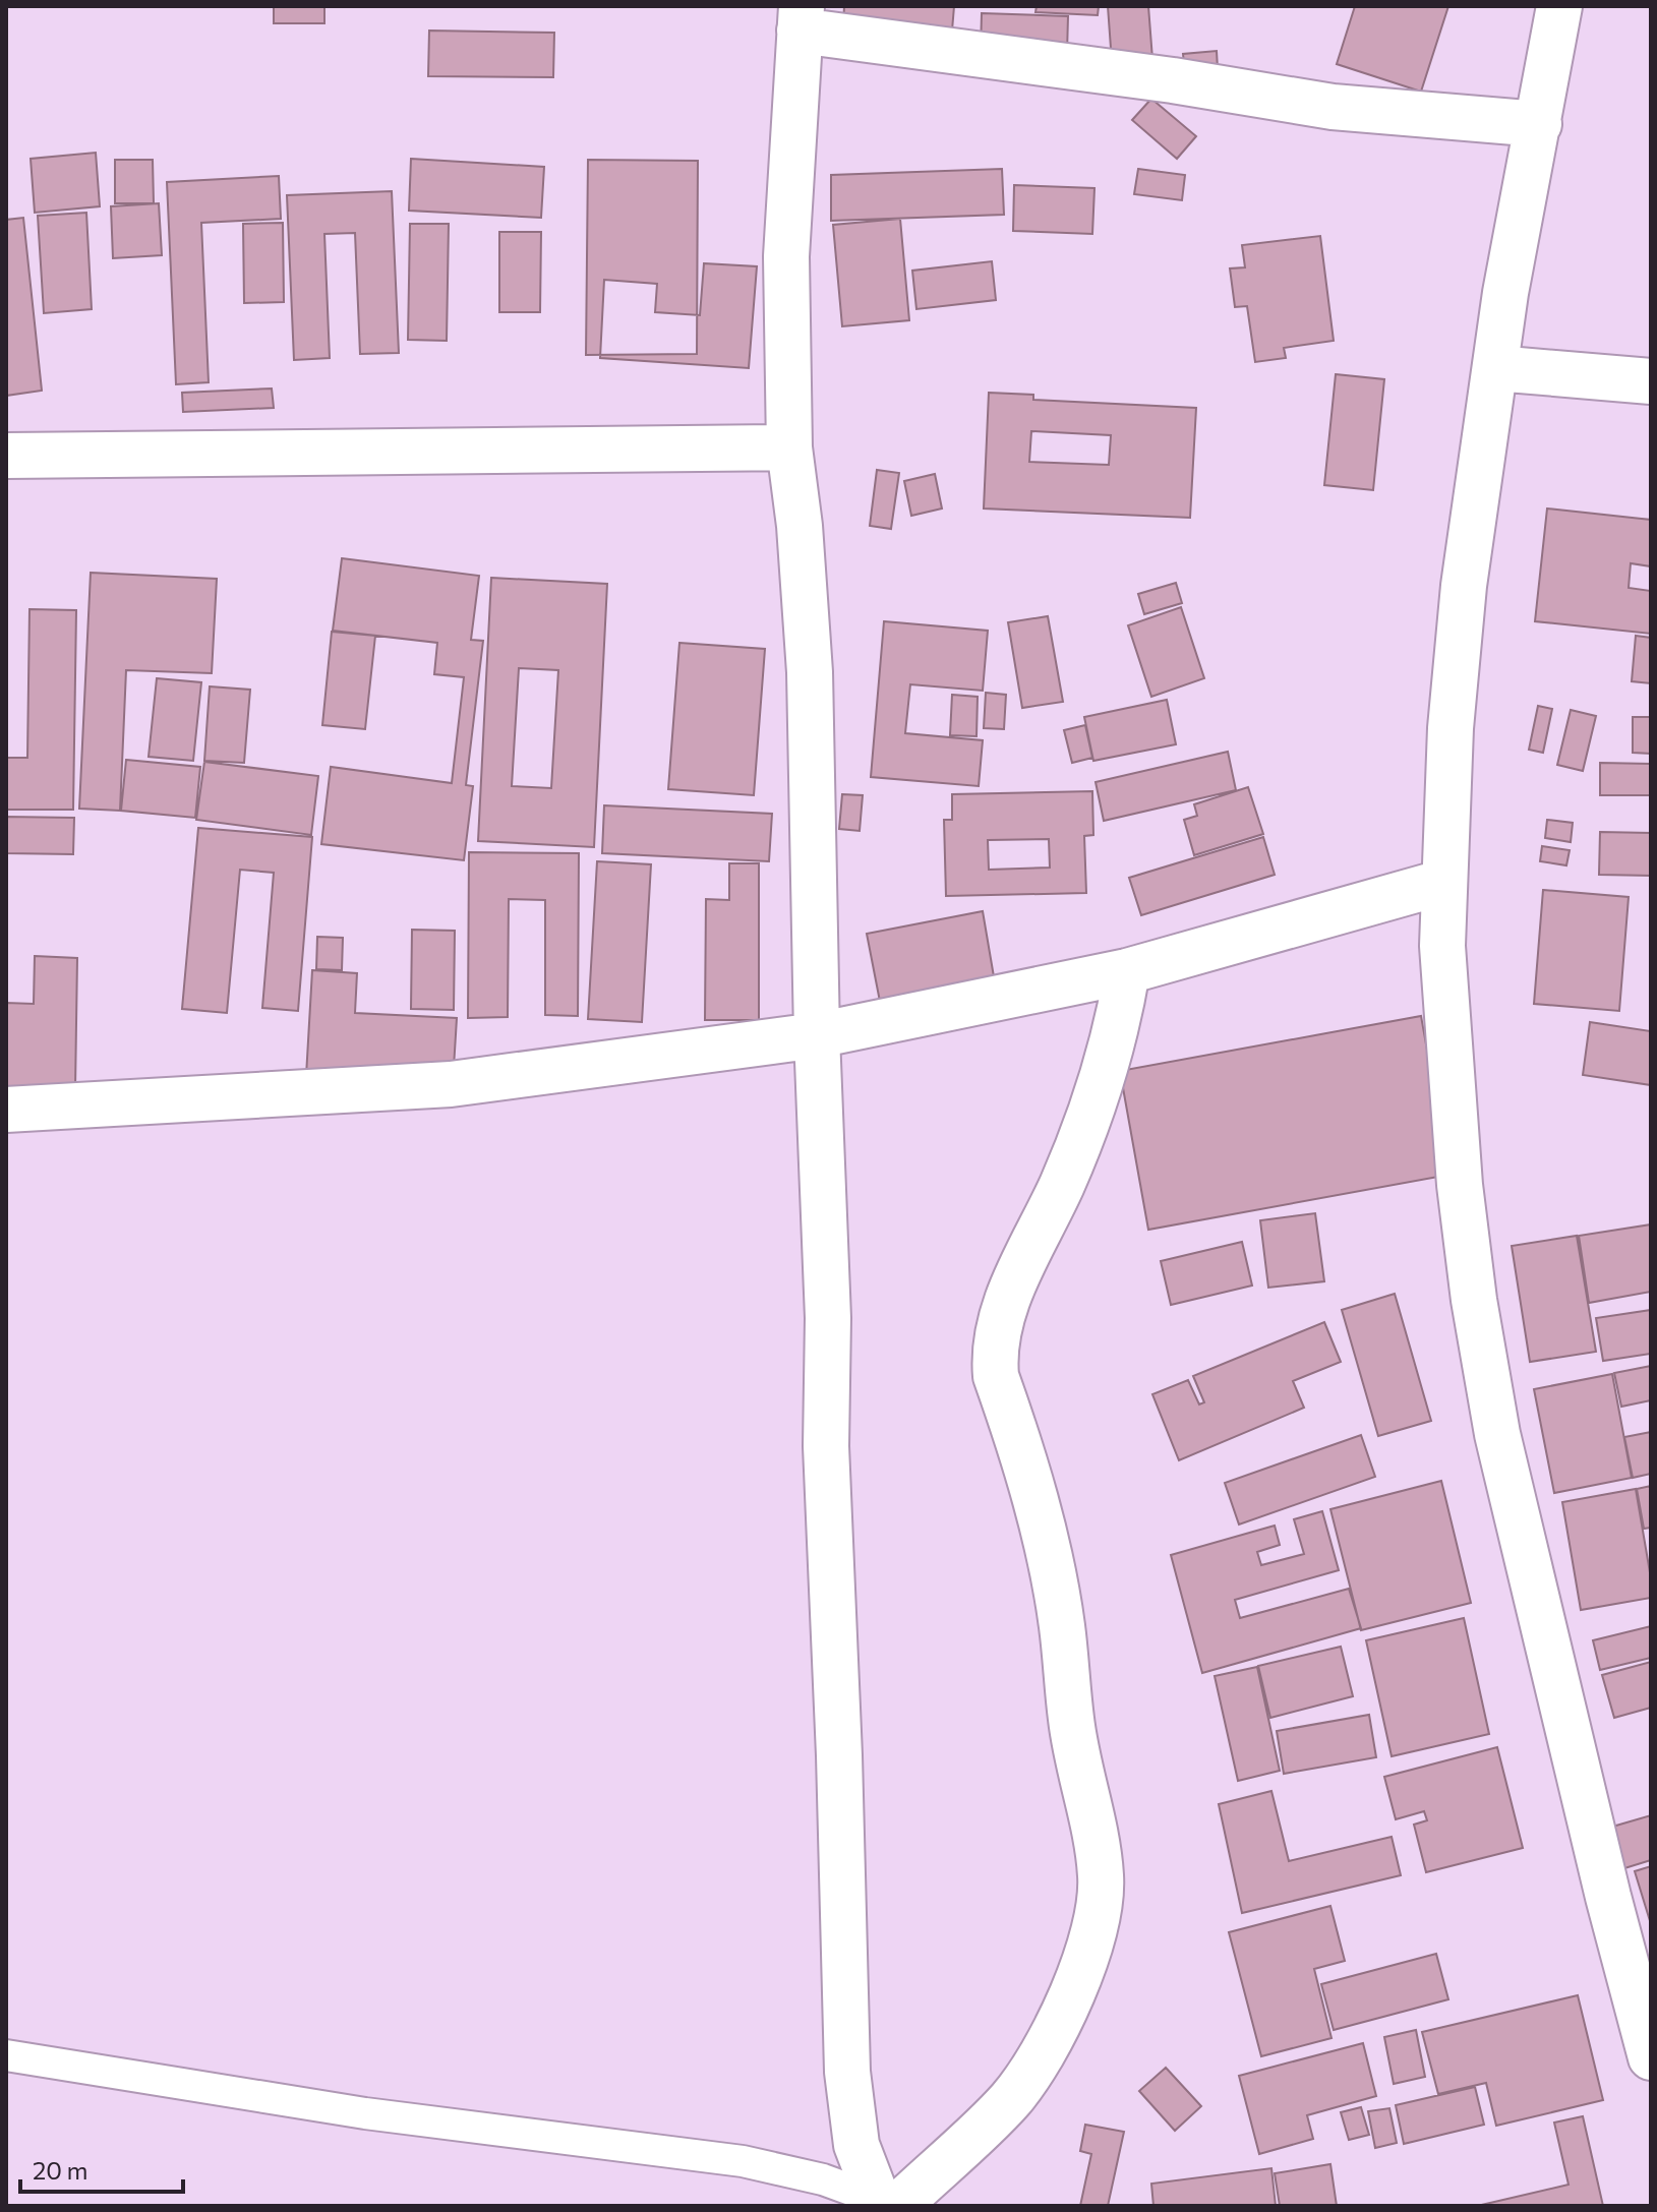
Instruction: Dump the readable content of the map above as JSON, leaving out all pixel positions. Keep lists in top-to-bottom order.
{
  "scale_bar": "20 m"
}
